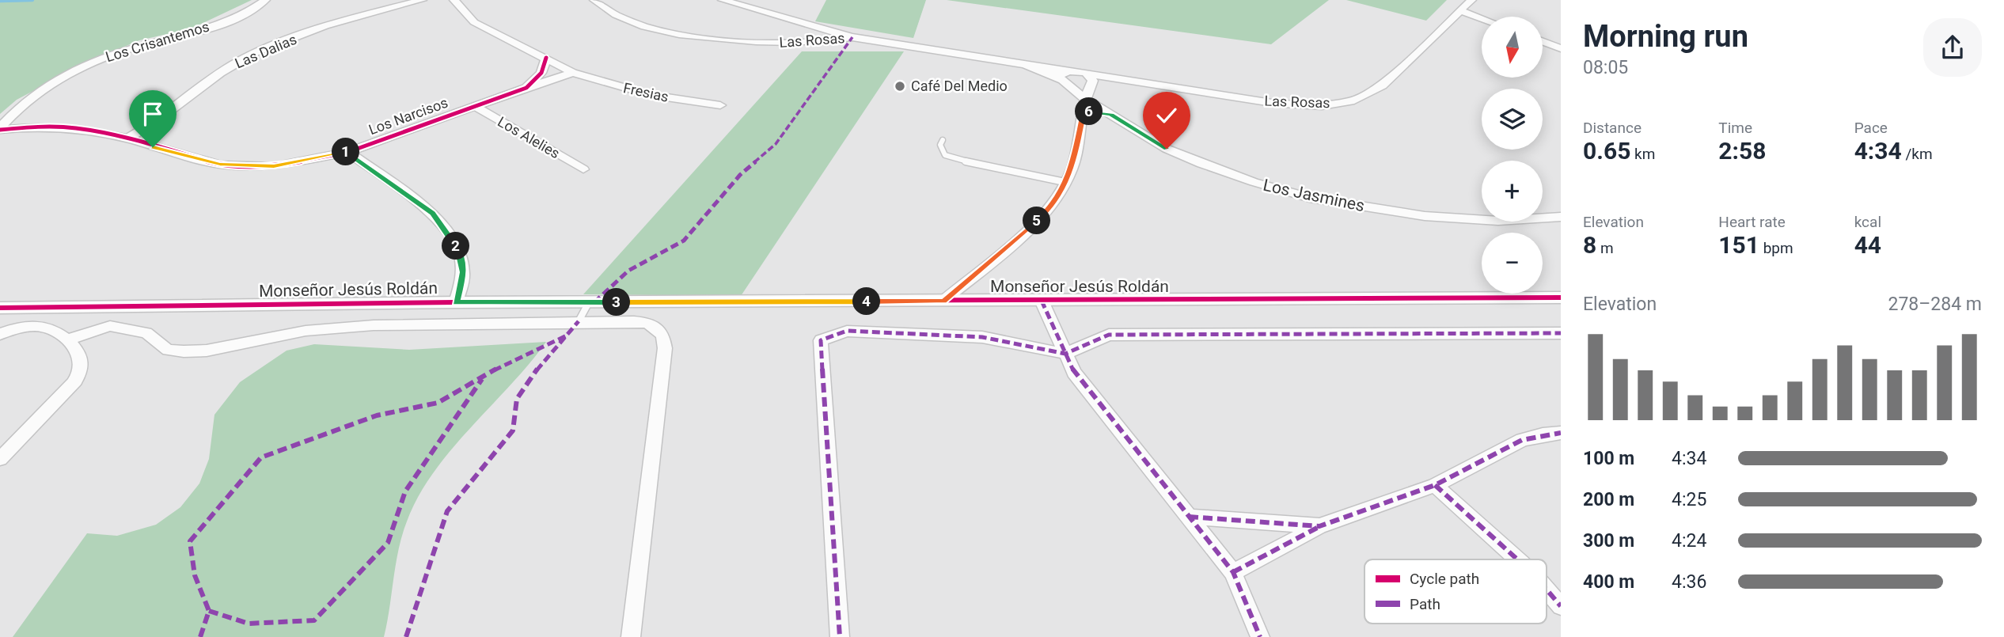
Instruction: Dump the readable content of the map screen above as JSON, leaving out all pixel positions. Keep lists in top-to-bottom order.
{
  "streets": {
    "street": [
      "Las Rosas",
      "Los Crisantemos",
      "Las Dalias",
      "Fresias",
      "Los Narcisos",
      "Los Alelies",
      "Los Jasmines",
      "Monseñor Jesús Roldán"
    ]
  },
  "crossings": [
    ["Las Rosas", "Los Jasmines"],
    ["Los Crisantemos", "Los Narcisos"],
    ["Las Dalias", "Los Narcisos"],
    ["Fresias", "Los Narcisos"],
    ["Los Narcisos", "Los Alelies"]
  ],
  "places": ["Café Del Medio"],
  "legend": ["Cycle path", "Path"],
  "north": "bottom",
  "page": {
    "heading": ["Morning run", "08:05"],
    "map_buttons": ["+", "−"],
    "stats": [
      ["Distance", "0.65 km"],
      ["Time", "2:58"],
      ["Pace", "4:34 /km"],
      ["Elevation", "8 m"],
      ["Heart rate", "151 bpm"],
      ["kcal", "44"]
    ],
    "pins": [
      "6",
      "1",
      "5",
      "2",
      "4",
      "3"
    ],
    "chart": ["Elevation", "278–284 m"],
    "list": [
      {
        "name": "100 m",
        "note": "4:34"
      },
      {
        "name": "200 m",
        "note": "4:25"
      },
      {
        "name": "300 m",
        "note": "4:24"
      },
      {
        "name": "400 m",
        "note": "4:36"
      }
    ]
  }
}
